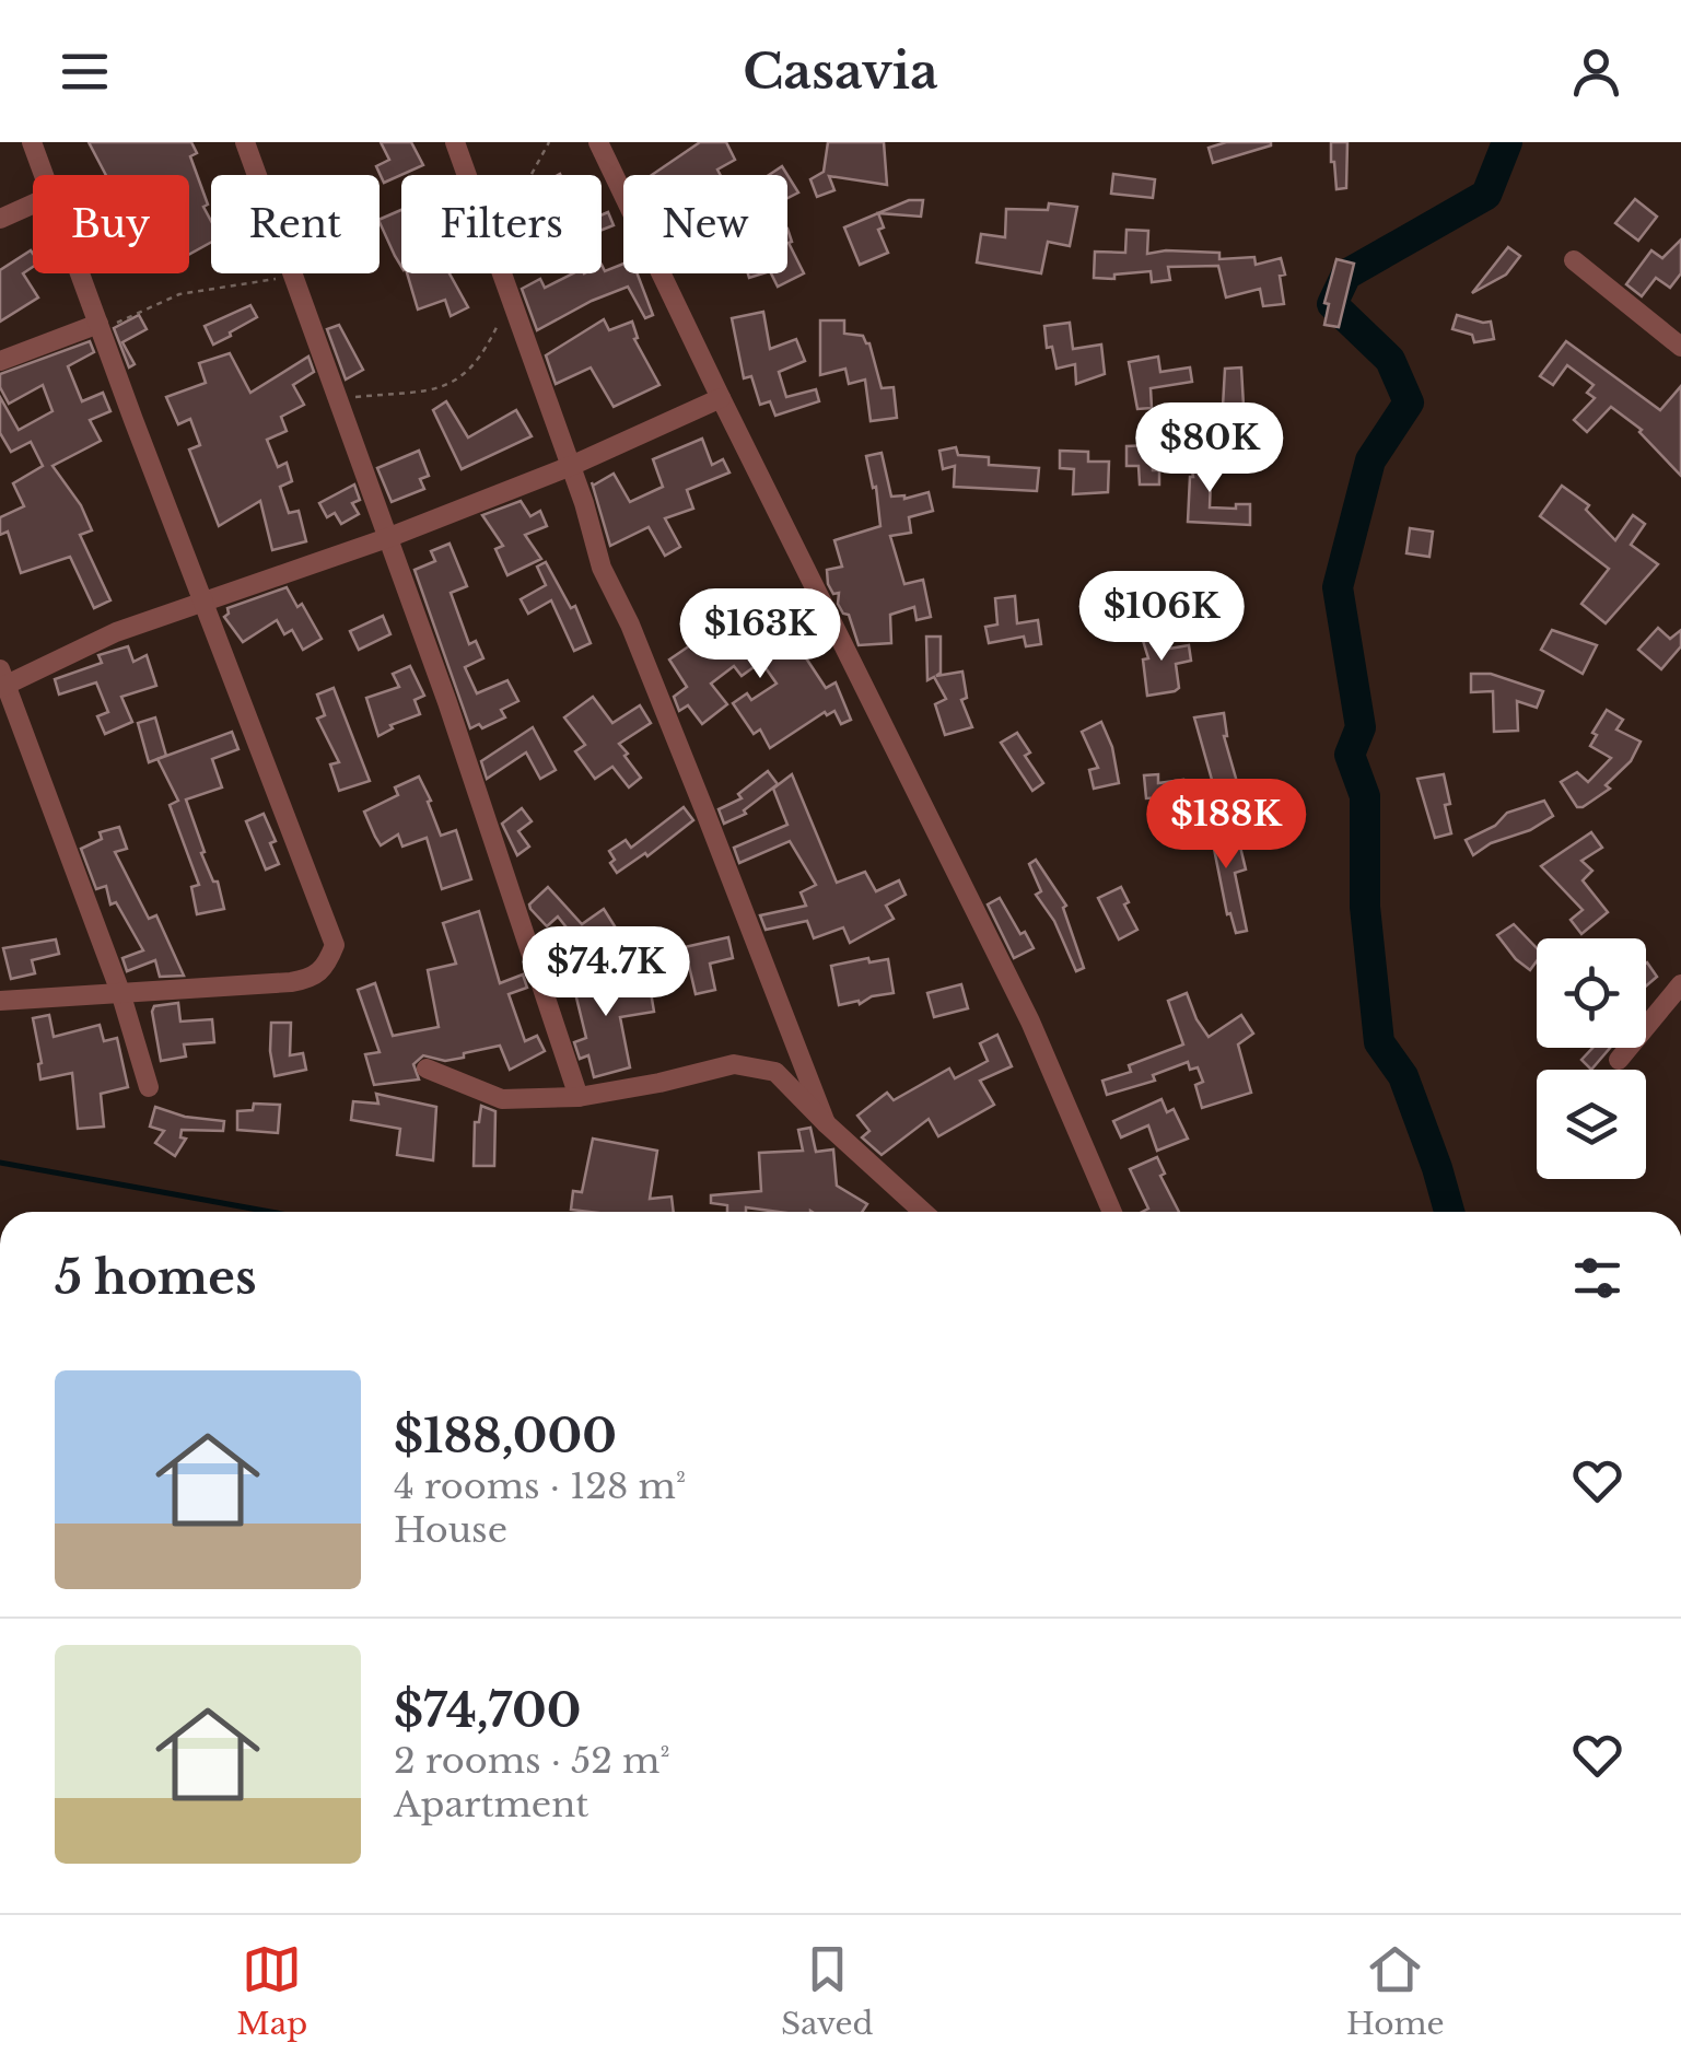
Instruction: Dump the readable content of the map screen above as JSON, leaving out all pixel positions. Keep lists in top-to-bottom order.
{
  "page": {
    "header": "Casavia",
    "chip": [
      "Buy",
      "Rent",
      "Filters",
      "New"
    ],
    "price": [
      "$80K",
      "$106K",
      "$163K",
      "$188K",
      "$74.7K"
    ],
    "heading": "5 homes",
    "list": [
      {
        "name": "$188,000",
        "note": "4 rooms · 128 m² · House"
      },
      {
        "name": "$74,700",
        "note": "2 rooms · 52 m² · Apartment"
      }
    ],
    "tabs": ["Map", "Saved", "Home"]
  }
}
